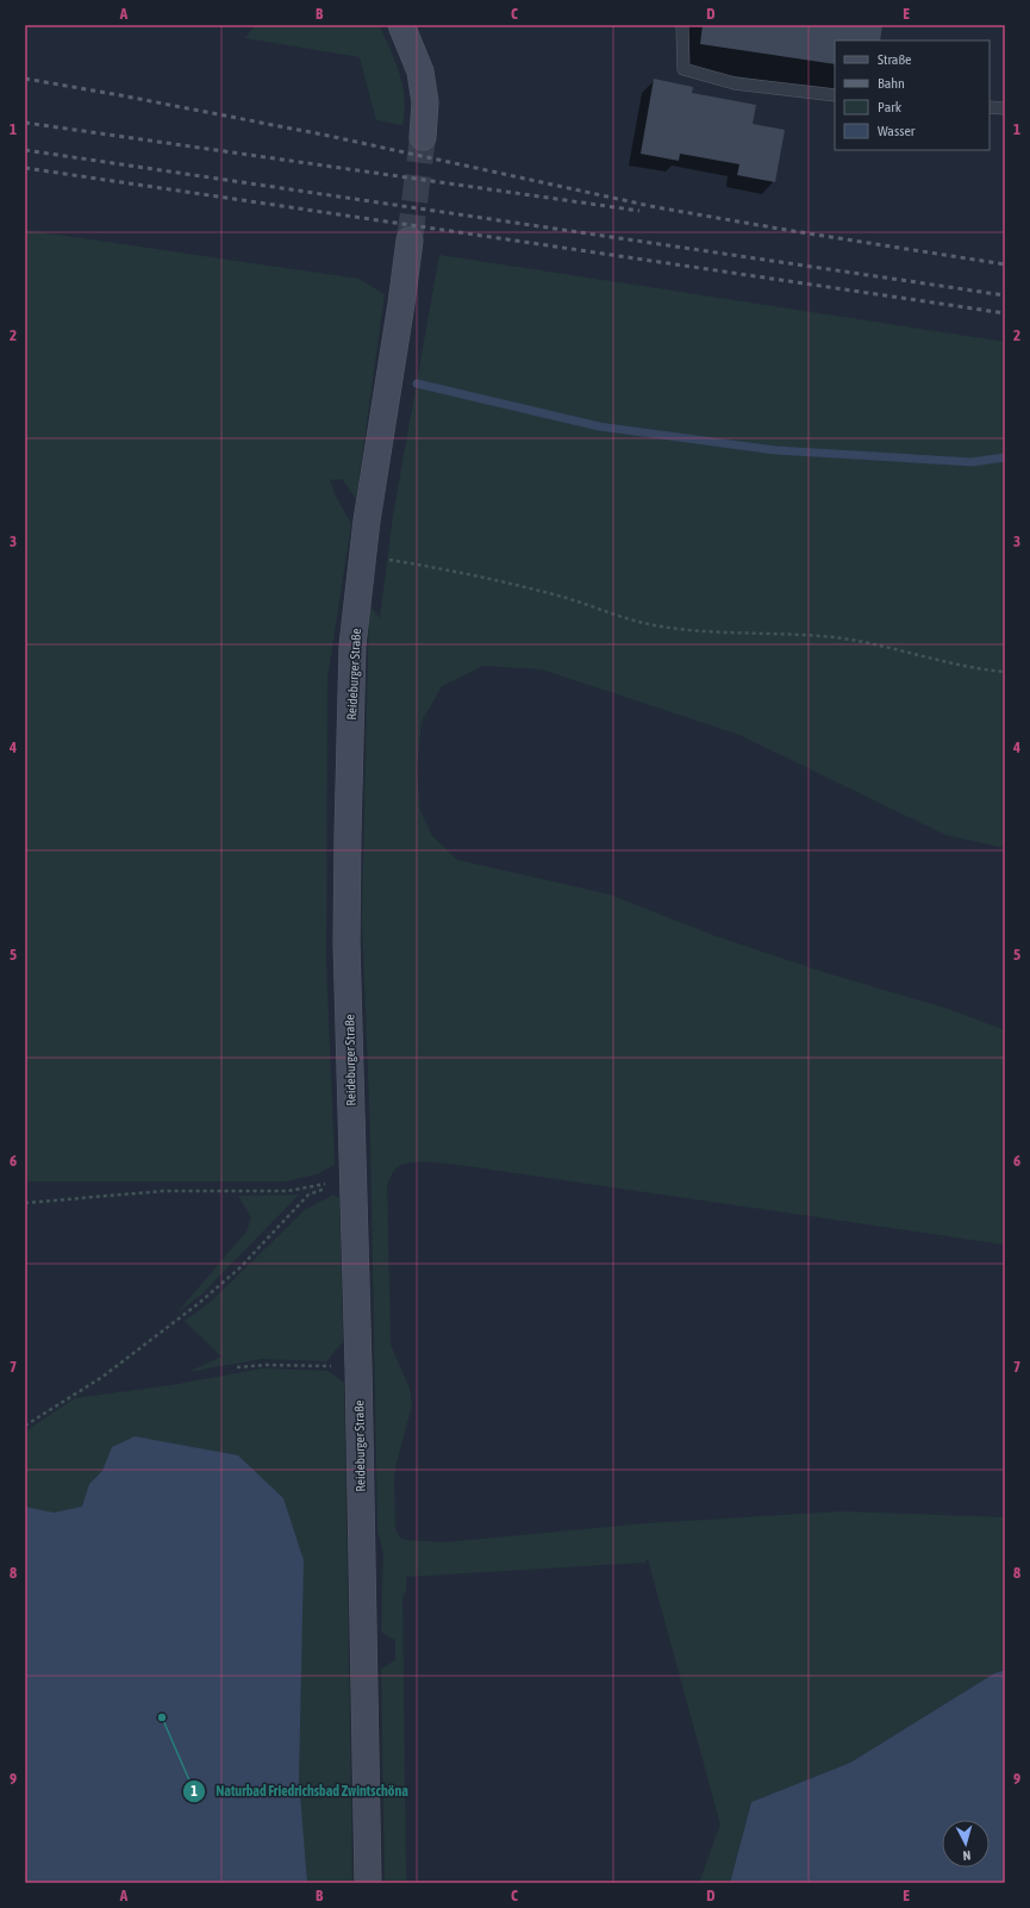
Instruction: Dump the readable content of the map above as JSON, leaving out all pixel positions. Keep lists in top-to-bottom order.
{
  "streets": {
    "main road": ["Reideburger Straße"]
  },
  "places": ["Naturbad Friedrichsbad Zwintschöna"],
  "legend": [
    "Straße",
    "Bahn",
    "Park",
    "Wasser"
  ],
  "north": "bottom",
  "grid": {
    "columns": [
      "A",
      "B",
      "C",
      "D",
      "E"
    ],
    "rows": [
      "1",
      "2",
      "3",
      "4",
      "5",
      "6",
      "7",
      "8",
      "9"
    ]
  }
}
